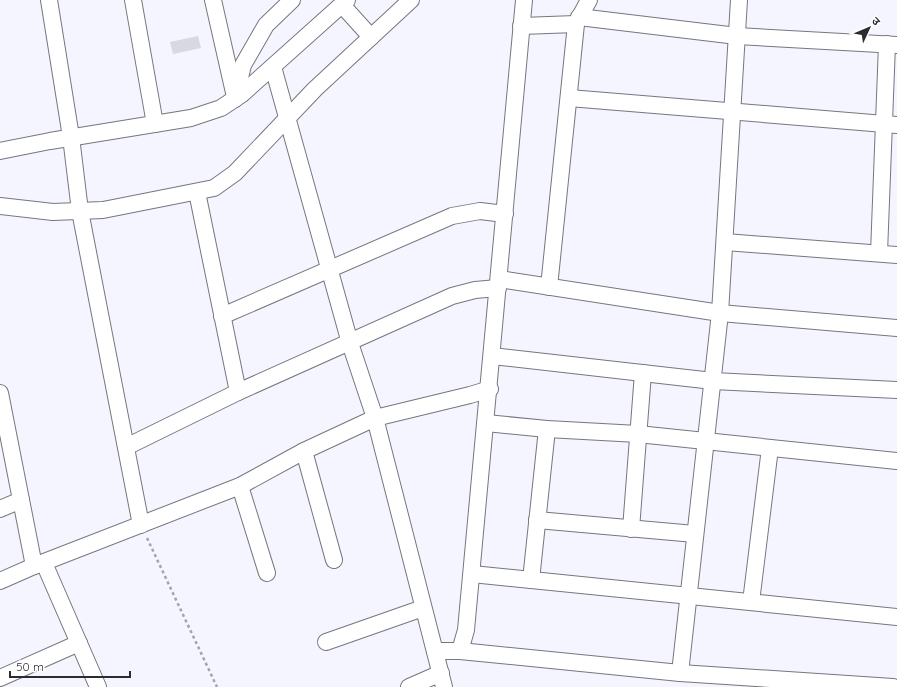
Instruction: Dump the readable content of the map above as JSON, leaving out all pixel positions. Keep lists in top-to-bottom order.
{
  "scale_bar": "50 m",
  "north": "top right"
}
